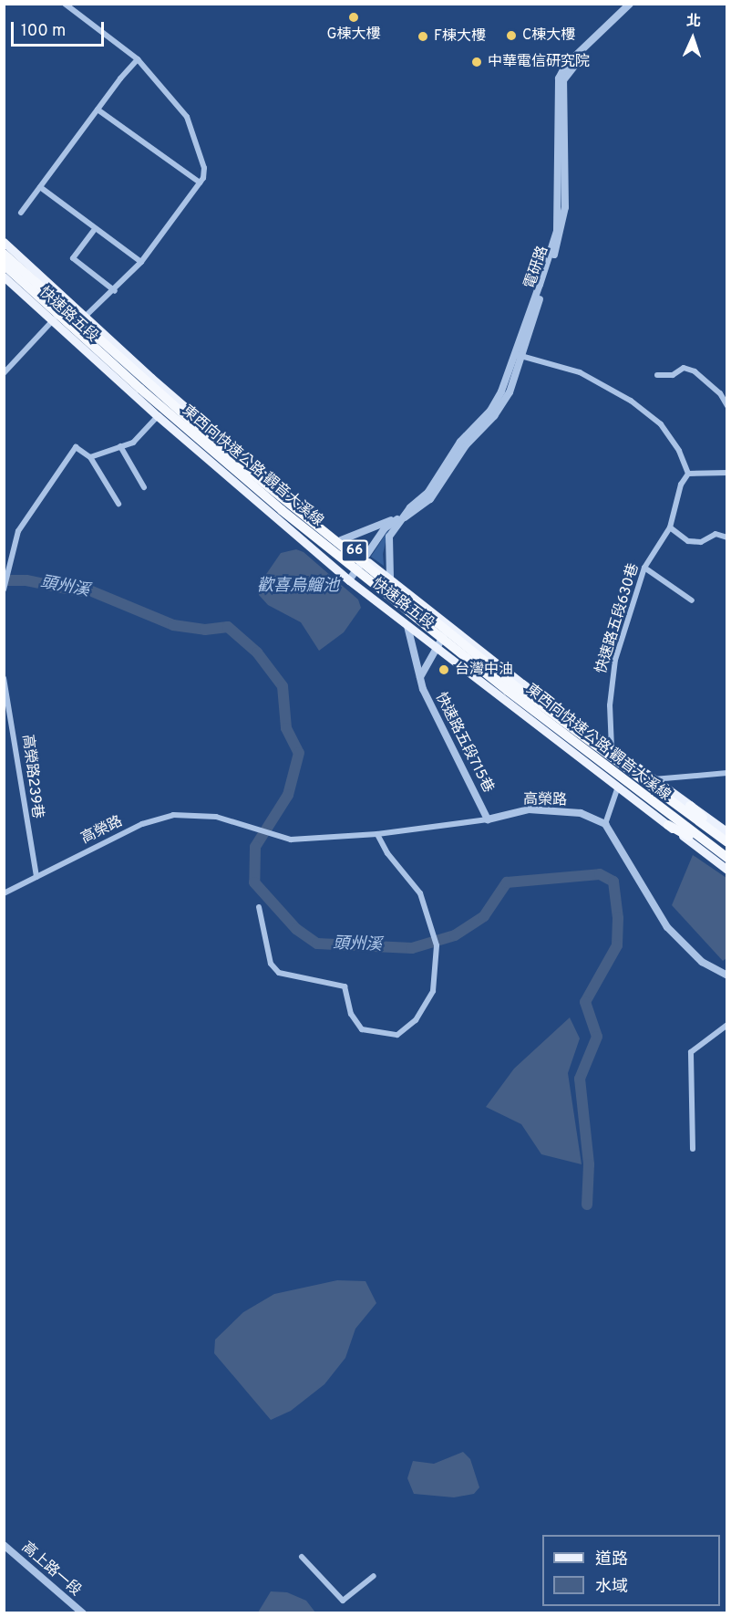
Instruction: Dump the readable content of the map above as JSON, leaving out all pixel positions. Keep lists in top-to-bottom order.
{
  "streets": {
    "highway": ["東西向快速公路 觀音大溪線", "66"],
    "main road": ["快速路五段"],
    "street": [
      "電研路",
      "快速路五段630巷",
      "快速路五段715巷",
      "高榮路239巷",
      "高榮路",
      "高上路一段"
    ]
  },
  "crossings": [
    ["電研路", "快速路五段"],
    ["快速路五段", "快速路五段630巷"],
    ["快速路五段", "快速路五段715巷"],
    ["快速路五段715巷", "高榮路"],
    ["高榮路239巷", "高榮路"]
  ],
  "water": ["歡喜烏鰡池", "頭州溪"],
  "places": [
    "G棟大樓",
    "C棟大樓",
    "F棟大樓",
    "中華電信研究院",
    "台灣中油"
  ],
  "legend": ["道路", "水域"],
  "scale_bar": "100 m",
  "north": "top"
}
